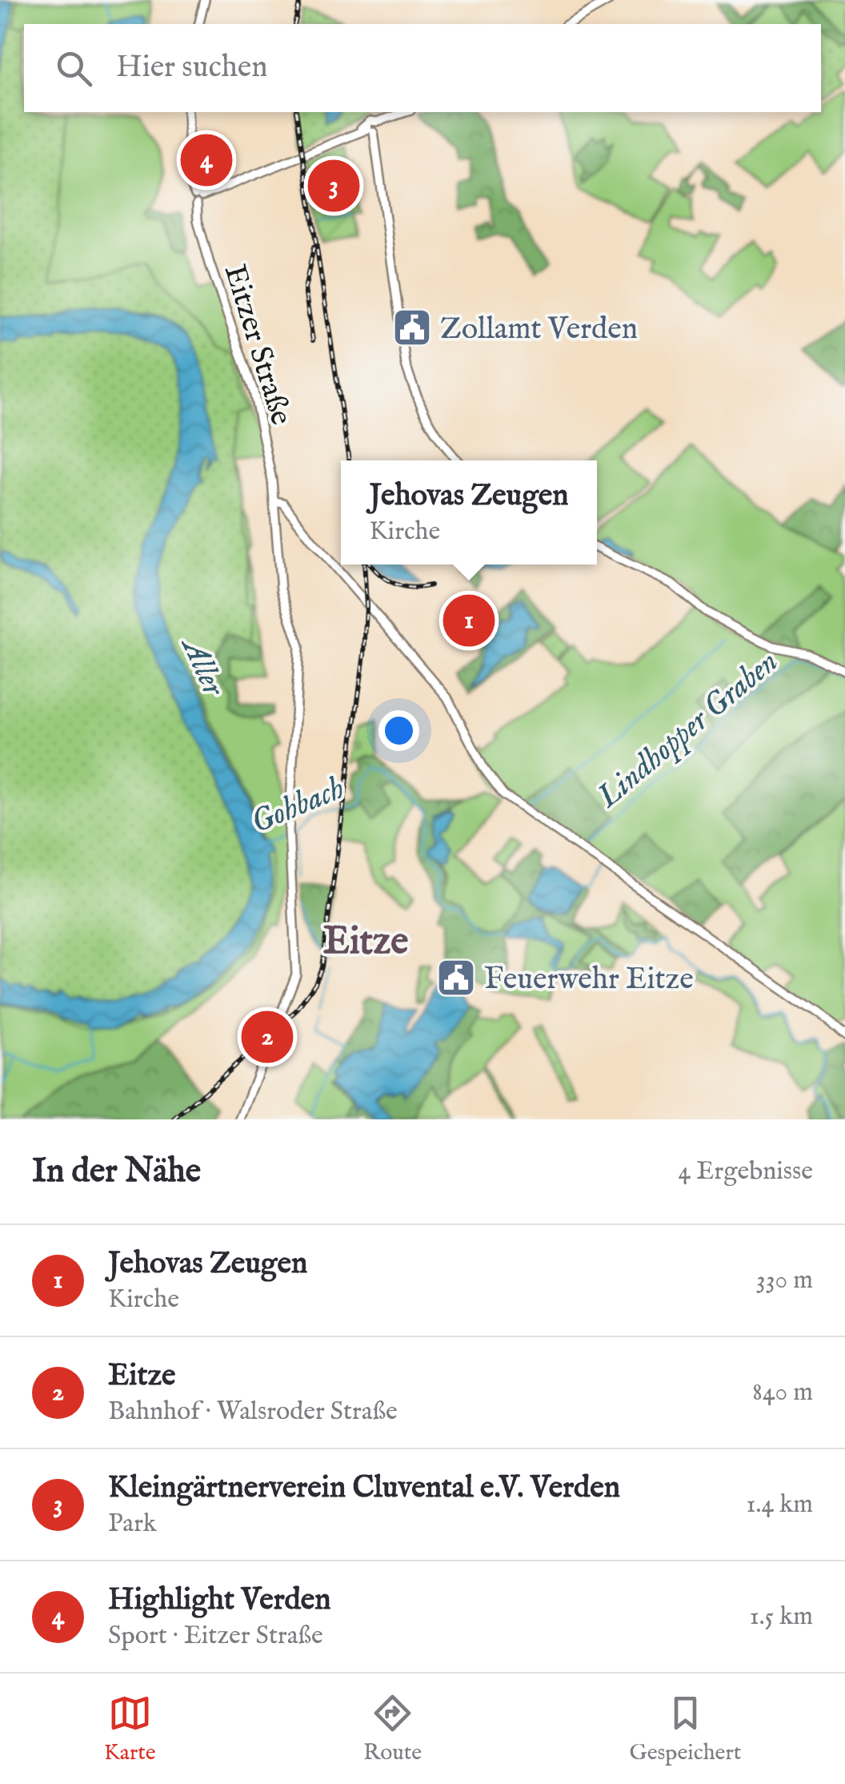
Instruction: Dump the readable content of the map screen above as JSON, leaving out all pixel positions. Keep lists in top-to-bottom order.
{
  "streets": {
    "street": ["Eitzer Straße"]
  },
  "districts": ["Eitze"],
  "water": ["Aller", "Lindhopper Graben", "Gohbach"],
  "places": {
    "public building": ["Zollamt Verden", "Feuerwehr Eitze"]
  },
  "page": {
    "search": "Hier suchen",
    "pins": [
      "4",
      "3",
      "1",
      "2"
    ],
    "popup": ["Jehovas Zeugen", "Kirche"],
    "heading": ["In der Nähe", "4 Ergebnisse"],
    "list": [
      {
        "mark": "1",
        "name": "Jehovas Zeugen",
        "note": "Kirche",
        "value": "330 m"
      },
      {
        "mark": "2",
        "name": "Eitze",
        "note": "Bahnhof · Walsroder Straße",
        "value": "840 m"
      },
      {
        "mark": "3",
        "name": "Kleingärtnerverein Cluvental e.V. Verden",
        "note": "Park",
        "value": "1.4 km"
      },
      {
        "mark": "4",
        "name": "Highlight Verden",
        "note": "Sport · Eitzer Straße",
        "value": "1.5 km"
      }
    ],
    "nav": ["Karte", "Route", "Gespeichert"]
  }
}
